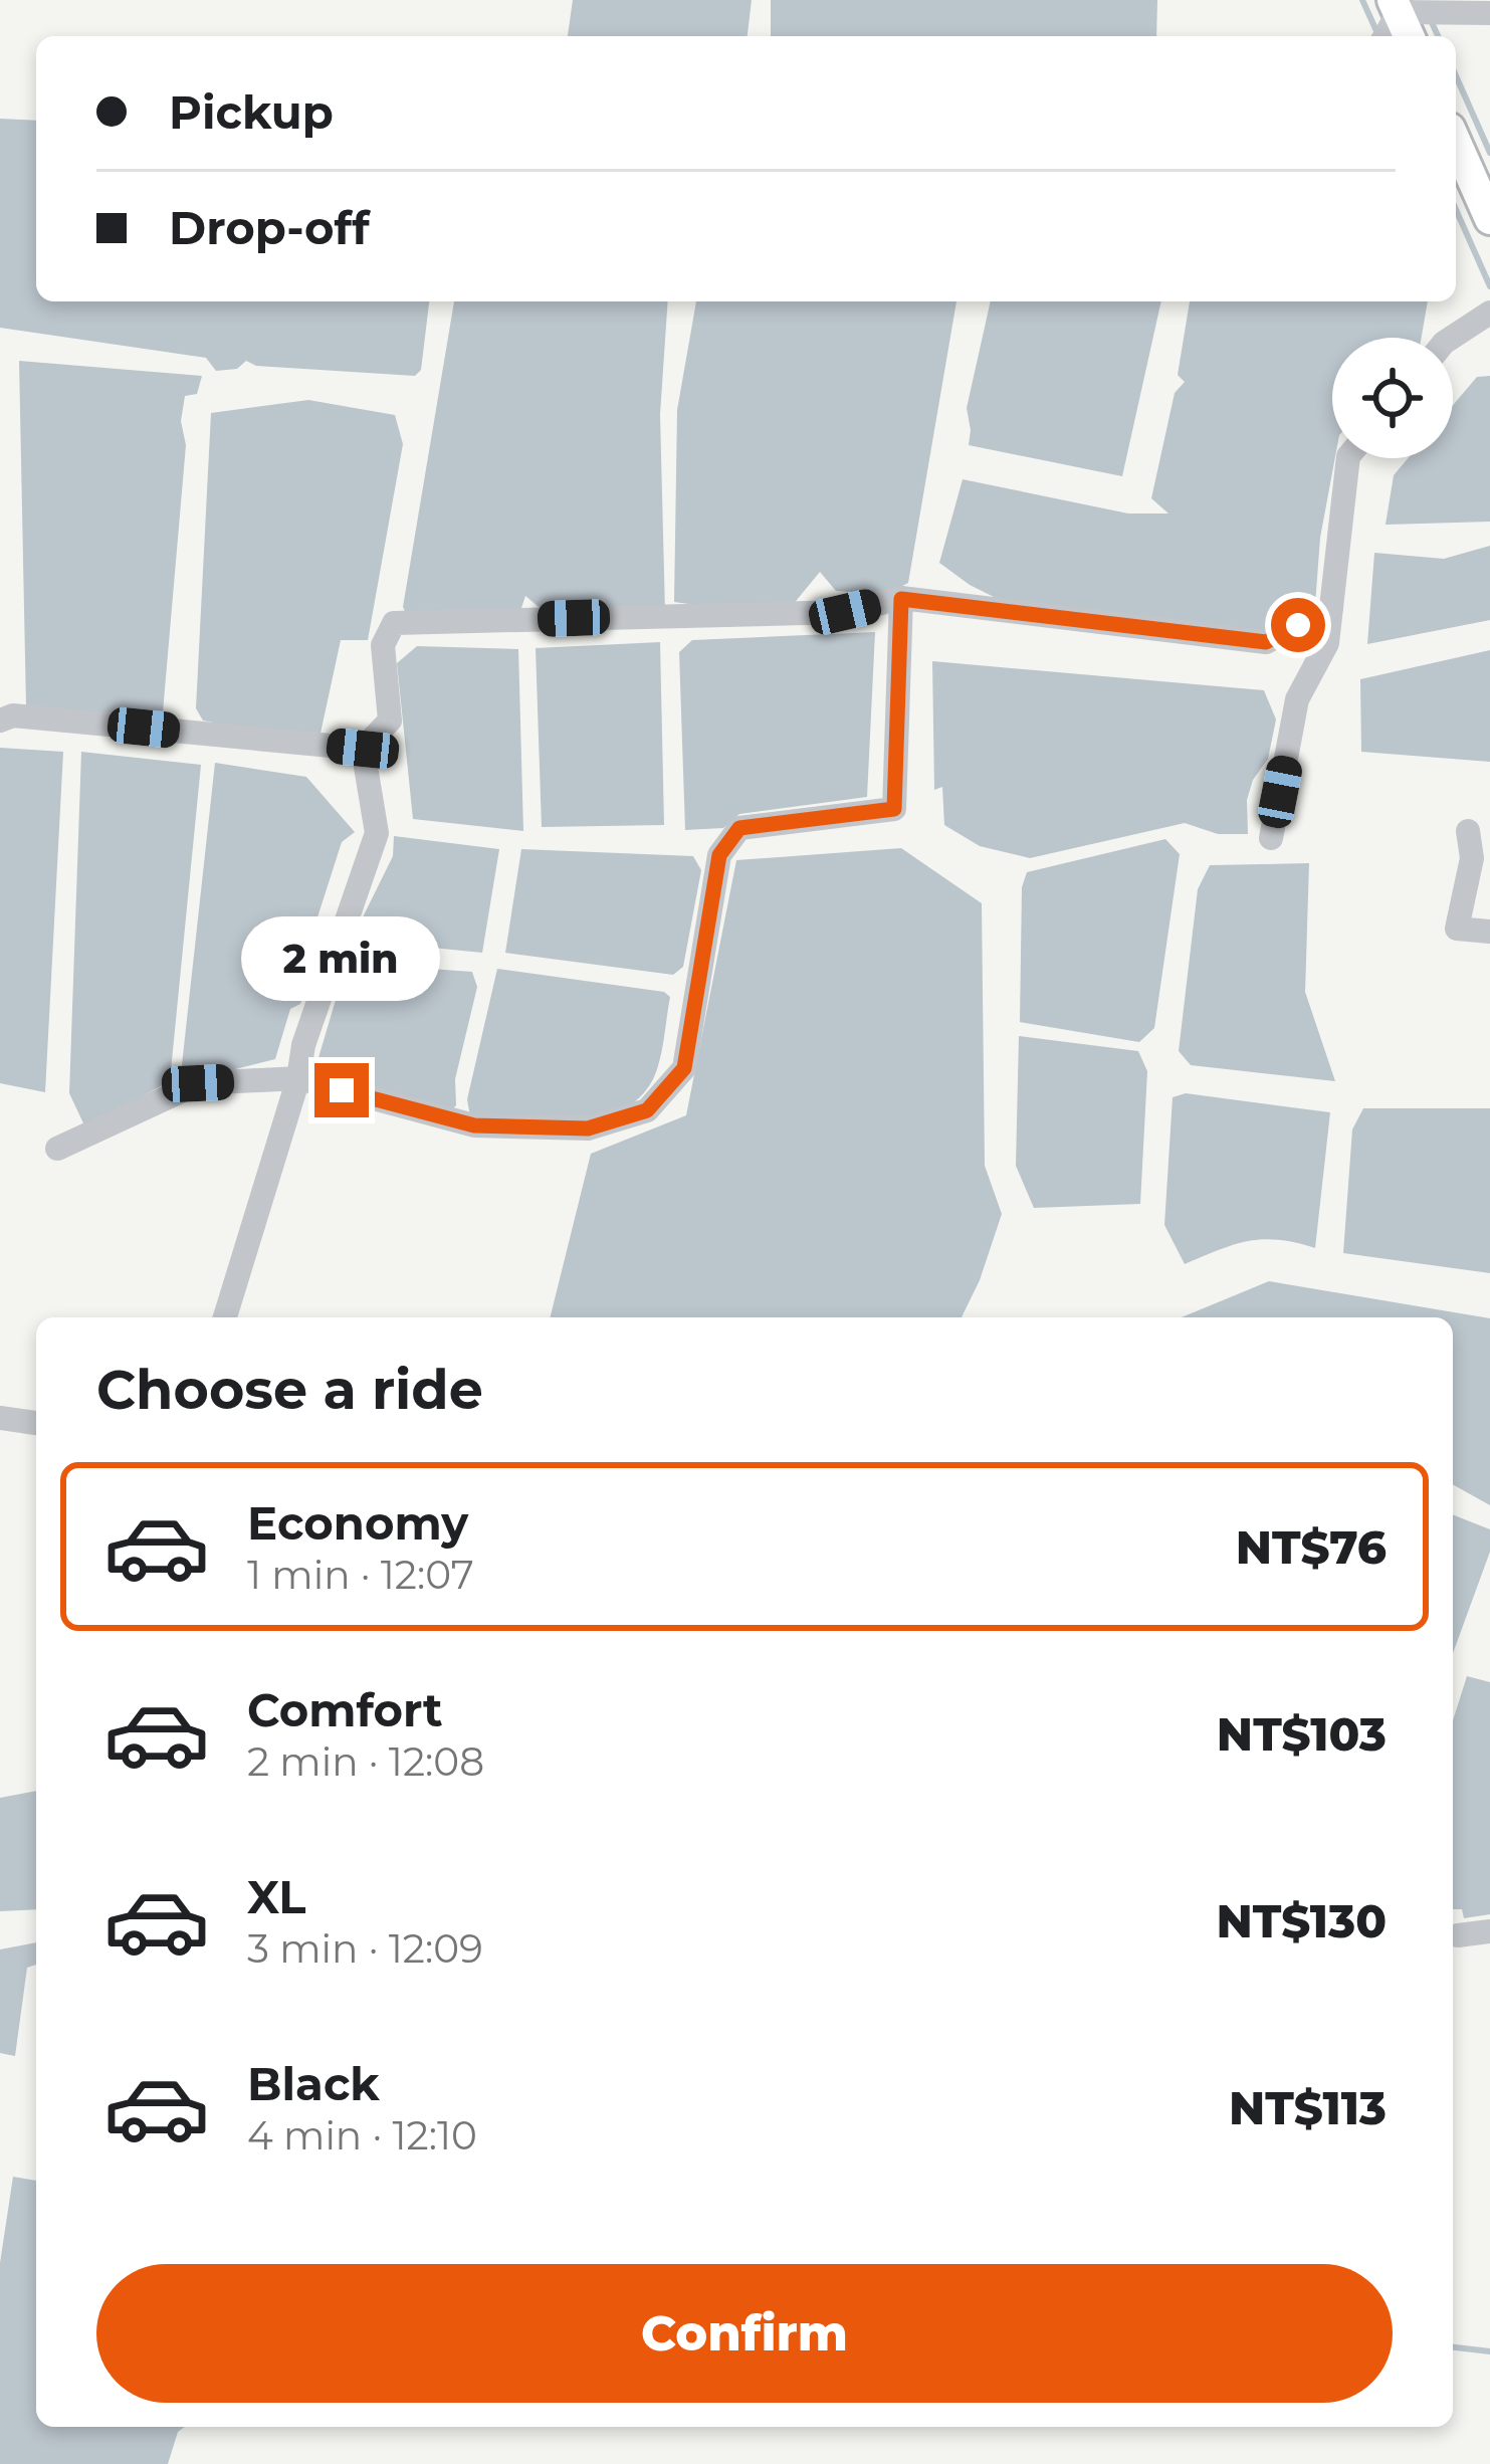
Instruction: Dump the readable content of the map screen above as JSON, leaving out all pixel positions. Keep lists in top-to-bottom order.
{
  "page": {
    "banner": ["Pickup", "Drop-off"],
    "bubble": "2 min",
    "heading": "Choose a ride",
    "list": [
      {
        "name": "Economy",
        "note": "1 min · 12:07",
        "value": "NT$76"
      },
      {
        "name": "Comfort",
        "note": "2 min · 12:08",
        "value": "NT$103"
      },
      {
        "name": "XL",
        "note": "3 min · 12:09",
        "value": "NT$130"
      },
      {
        "name": "Black",
        "note": "4 min · 12:10",
        "value": "NT$113"
      }
    ],
    "buttons": "Confirm"
  }
}
